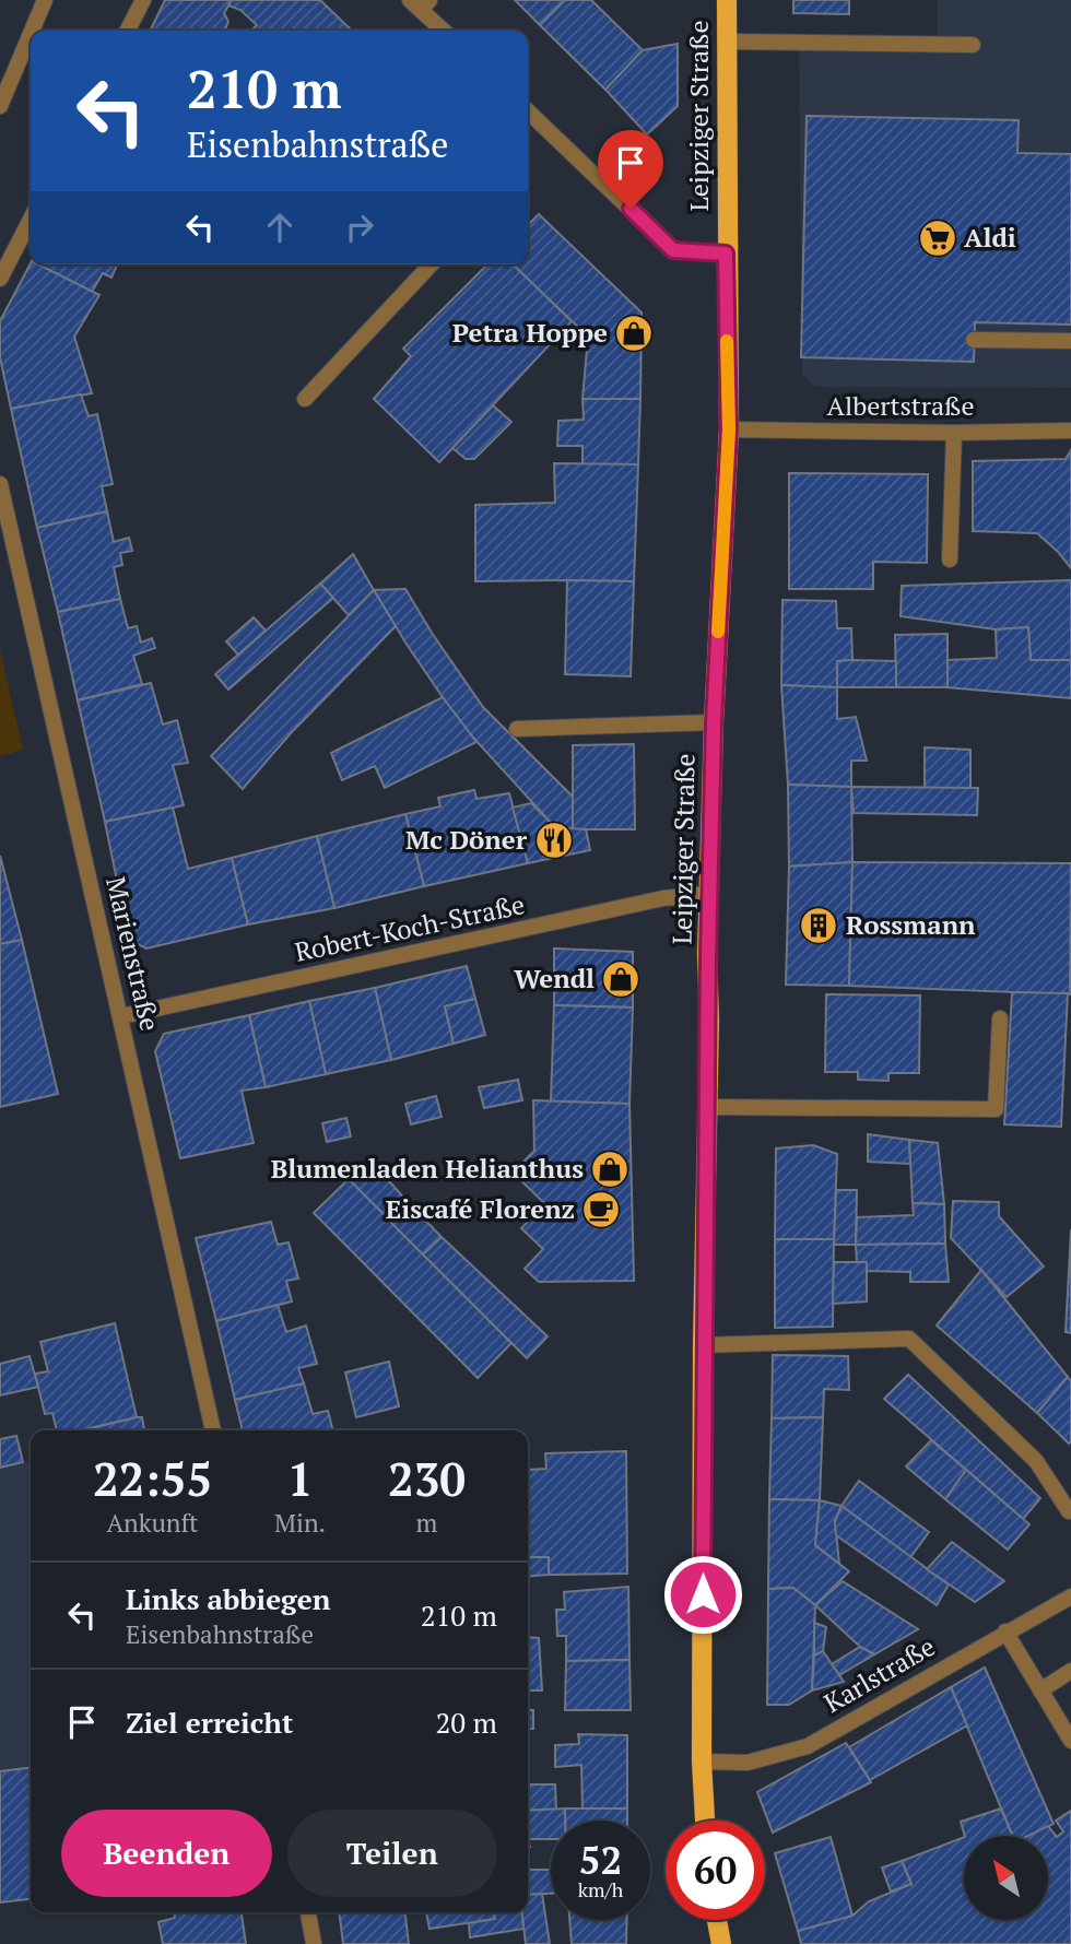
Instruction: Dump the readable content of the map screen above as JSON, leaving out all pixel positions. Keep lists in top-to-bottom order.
{
  "streets": {
    "main road": ["Leipziger Straße"],
    "street": [
      "Albertstraße",
      "Robert-Koch-Straße",
      "Marienstraße",
      "Karlstraße"
    ]
  },
  "crossings": [
    ["Leipziger Straße", "Albertstraße"],
    ["Leipziger Straße", "Robert-Koch-Straße"],
    ["Leipziger Straße", "Karlstraße"],
    ["Robert-Koch-Straße", "Marienstraße"]
  ],
  "places": {
    "supermarket": ["Aldi"],
    "shop": ["Petra Hoppe", "Wendl", "Blumenladen Helianthus"],
    "restaurant": ["Mc Döner"],
    "building": ["Rossmann"],
    "cafe": ["Eiscafé Florenz"]
  },
  "north": "top left",
  "page": {
    "turn": ["210 m", "Eisenbahnstraße"],
    "eta": [
      "22:55",
      "Ankunft",
      "1",
      "Min.",
      "230",
      "m"
    ],
    "list": [
      {
        "name": "Links abbiegen",
        "note": "Eisenbahnstraße",
        "value": "210 m"
      },
      {
        "name": "Ziel erreicht",
        "value": "20 m"
      }
    ],
    "buttons": ["Beenden", "Teilen"],
    "speed": "52 km/h",
    "limit": "60"
  }
}
